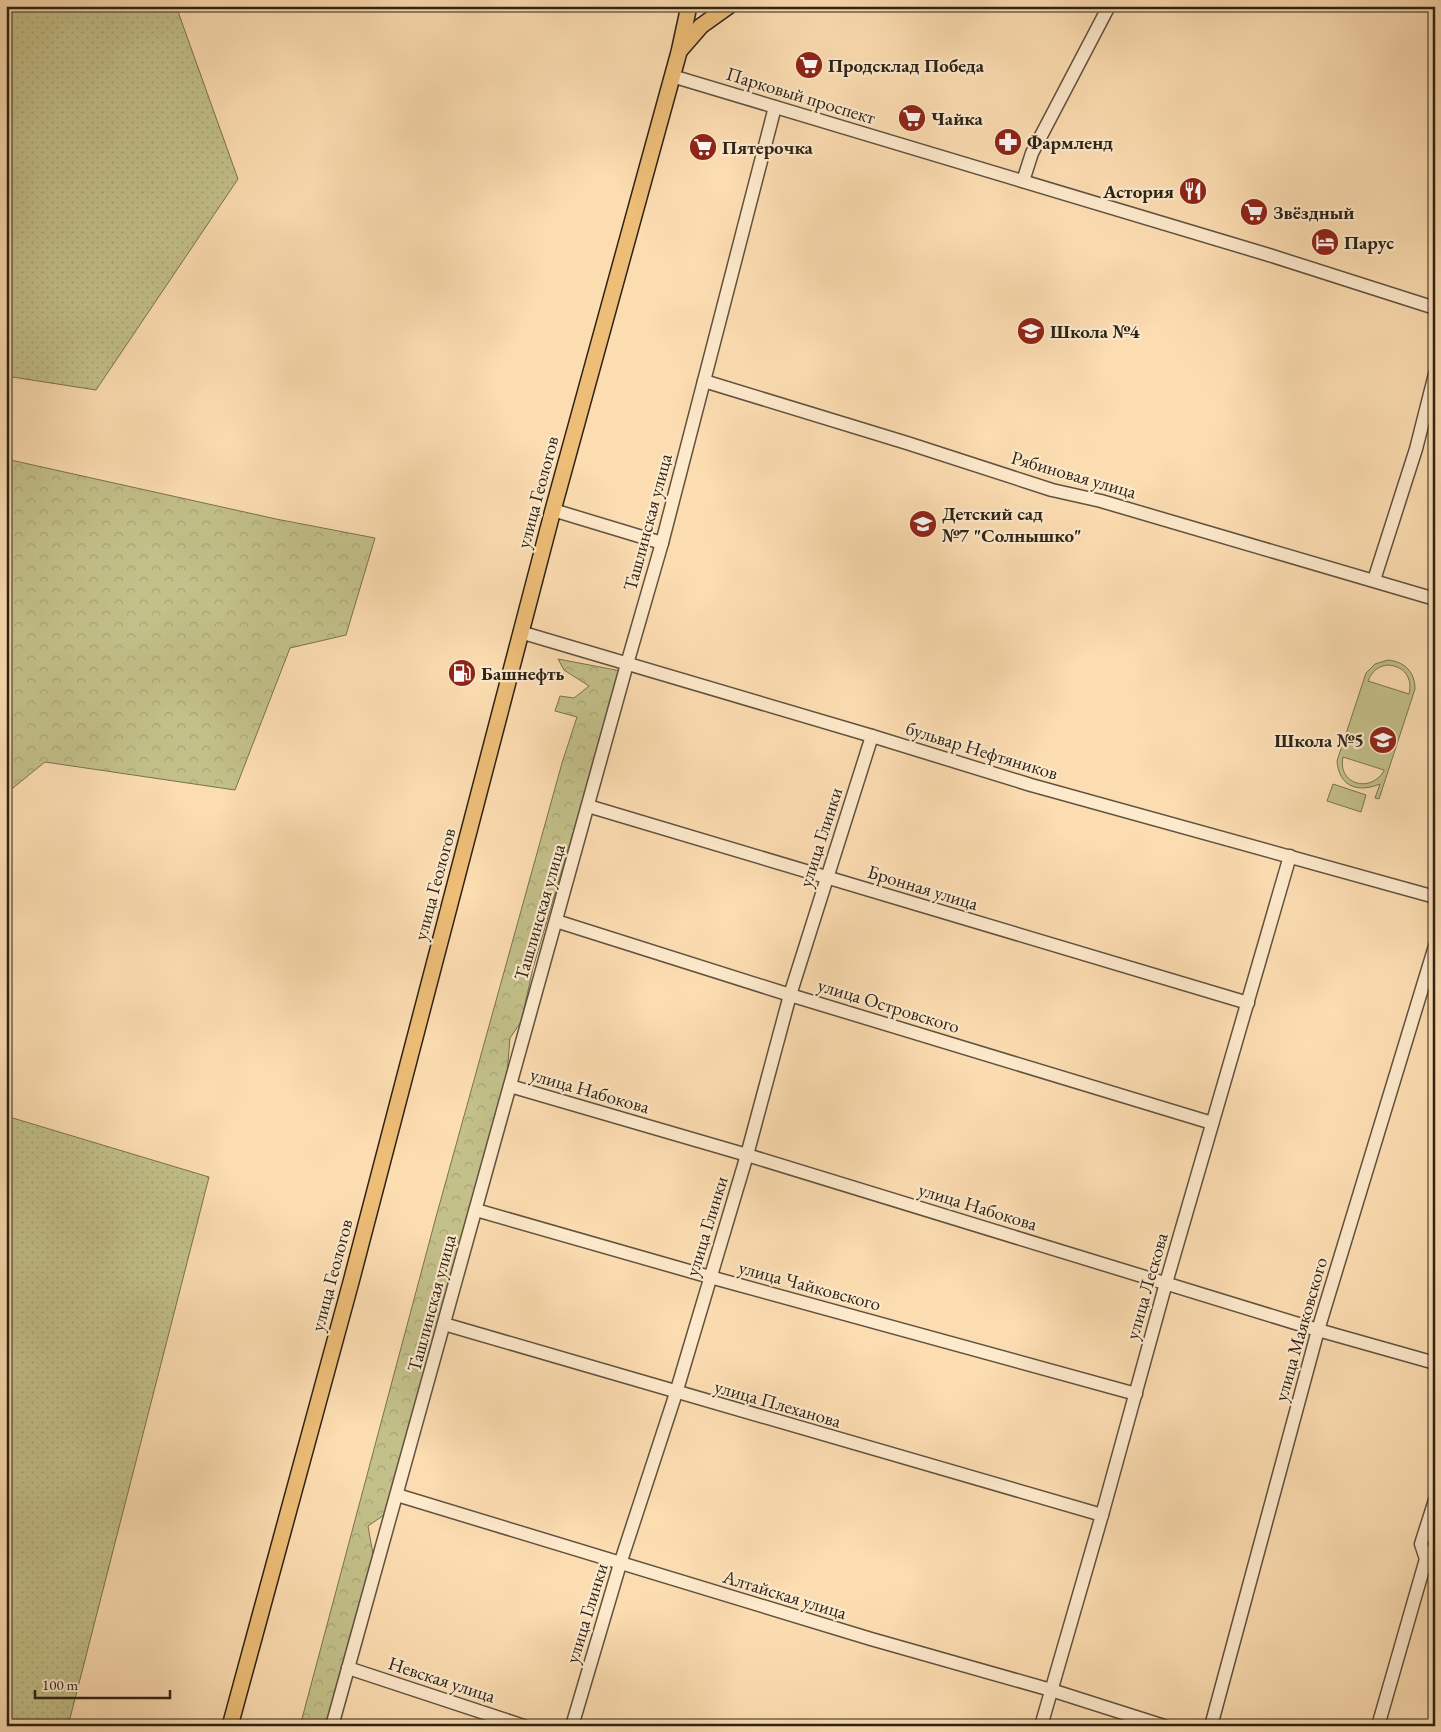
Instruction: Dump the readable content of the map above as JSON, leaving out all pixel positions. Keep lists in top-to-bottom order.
{
  "streets": {
    "main road": ["улица Геологов"],
    "street": [
      "Парковый проспект",
      "Рябиновая улица",
      "Ташлинская улица",
      "бульвар Нефтяников",
      "улица Глинки",
      "Бронная улица",
      "улица Островского",
      "улица Набокова",
      "улица Чайковского",
      "улица Лескова",
      "улица Маяковского",
      "улица Плеханова",
      "Алтайская улица",
      "Невская улица"
    ]
  },
  "crossings": [
    ["Парковый проспект", "улица Геологов"],
    ["Парковый проспект", "Ташлинская улица"],
    ["Рябиновая улица", "Ташлинская улица"],
    ["улица Геологов", "бульвар Нефтяников"],
    ["Ташлинская улица", "бульвар Нефтяников"],
    ["Ташлинская улица", "Бронная улица"],
    ["Ташлинская улица", "улица Островского"],
    ["Ташлинская улица", "улица Набокова"],
    ["Ташлинская улица", "улица Чайковского"],
    ["Ташлинская улица", "улица Плеханова"],
    ["Ташлинская улица", "Алтайская улица"],
    ["Ташлинская улица", "Невская улица"],
    ["бульвар Нефтяников", "улица Глинки"],
    ["бульвар Нефтяников", "улица Лескова"],
    ["улица Глинки", "Бронная улица"],
    ["улица Глинки", "улица Островского"],
    ["улица Глинки", "улица Набокова"],
    ["улица Глинки", "улица Чайковского"],
    ["улица Глинки", "улица Плеханова"],
    ["улица Глинки", "Алтайская улица"],
    ["Бронная улица", "улица Лескова"],
    ["улица Островского", "улица Лескова"],
    ["улица Набокова", "улица Лескова"],
    ["улица Набокова", "улица Маяковского"],
    ["улица Чайковского", "улица Лескова"],
    ["улица Лескова", "улица Плеханова"],
    ["улица Лескова", "Алтайская улица"]
  ],
  "places": {
    "supermarket": [
      "Продсклад Победа",
      "Чайка",
      "Пятерочка",
      "Звёздный"
    ],
    "pharmacy": ["Фармленд"],
    "restaurant": ["Астория"],
    "hotel": ["Парус"],
    "school or university": ["Школа №4", "Детский сад №7 \"Солнышко\"", "Школа №5"],
    "fuel station": ["Башнефть"]
  },
  "scale_bar": "100 m"
}
